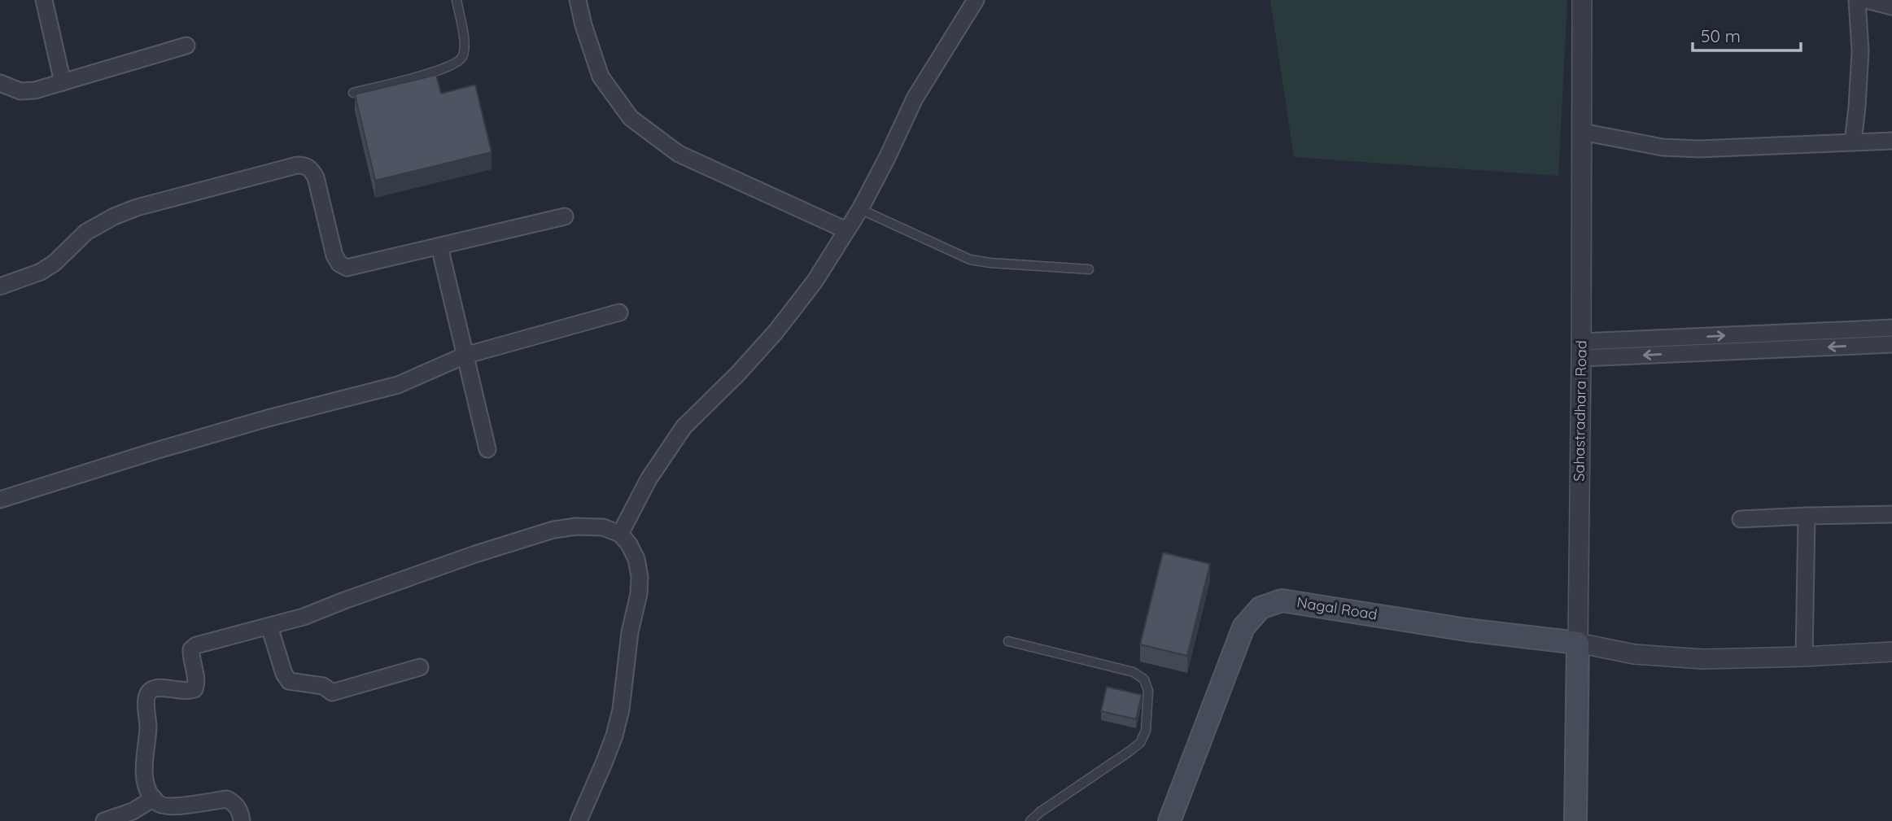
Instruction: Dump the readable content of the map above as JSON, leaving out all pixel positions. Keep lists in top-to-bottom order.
{
  "streets": {
    "main road": ["Sahastradhara Road", "Nagal Road"]
  },
  "crossings": [
    ["Sahastradhara Road", "Nagal Road"]
  ],
  "scale_bar": "50 m"
}
